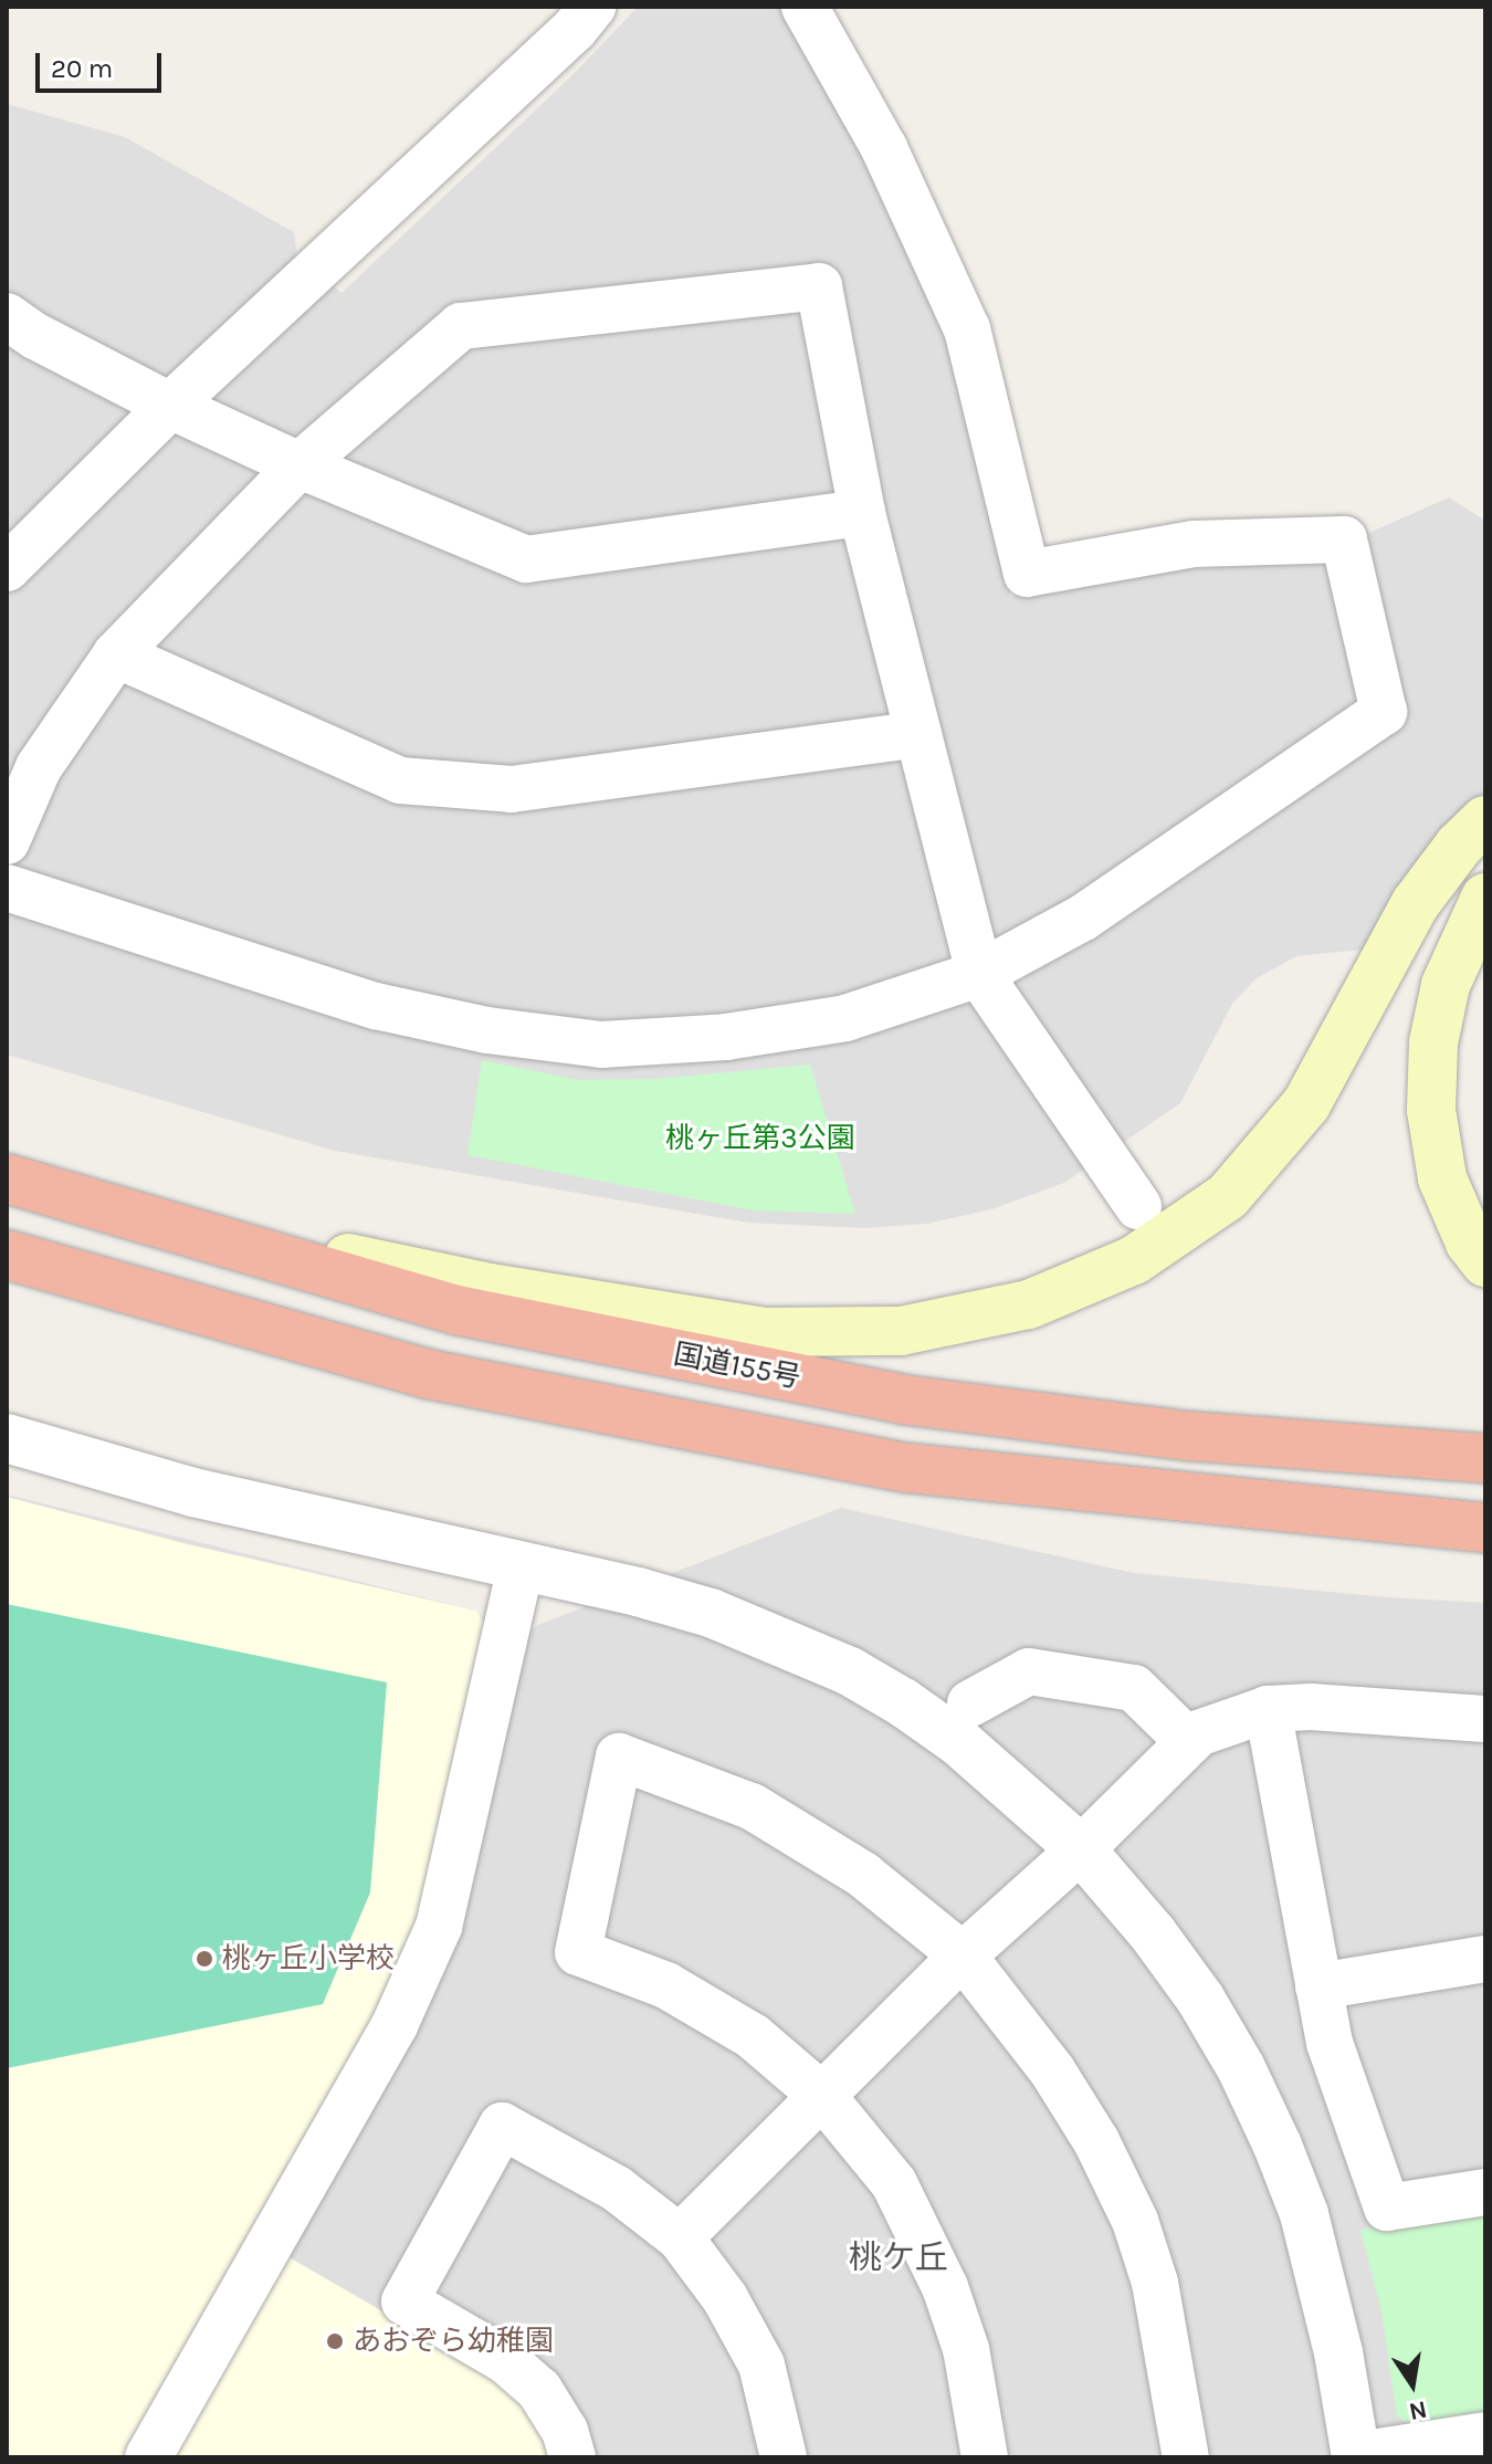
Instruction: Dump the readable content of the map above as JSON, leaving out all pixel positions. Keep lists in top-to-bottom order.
{
  "streets": {
    "highway": ["国道155号"]
  },
  "districts": ["桃ケ丘"],
  "parks": ["桃ヶ丘第3公園"],
  "places": ["桃ヶ丘小学校", "あおぞら幼稚園"],
  "scale_bar": "20 m",
  "north": "bottom"
}
